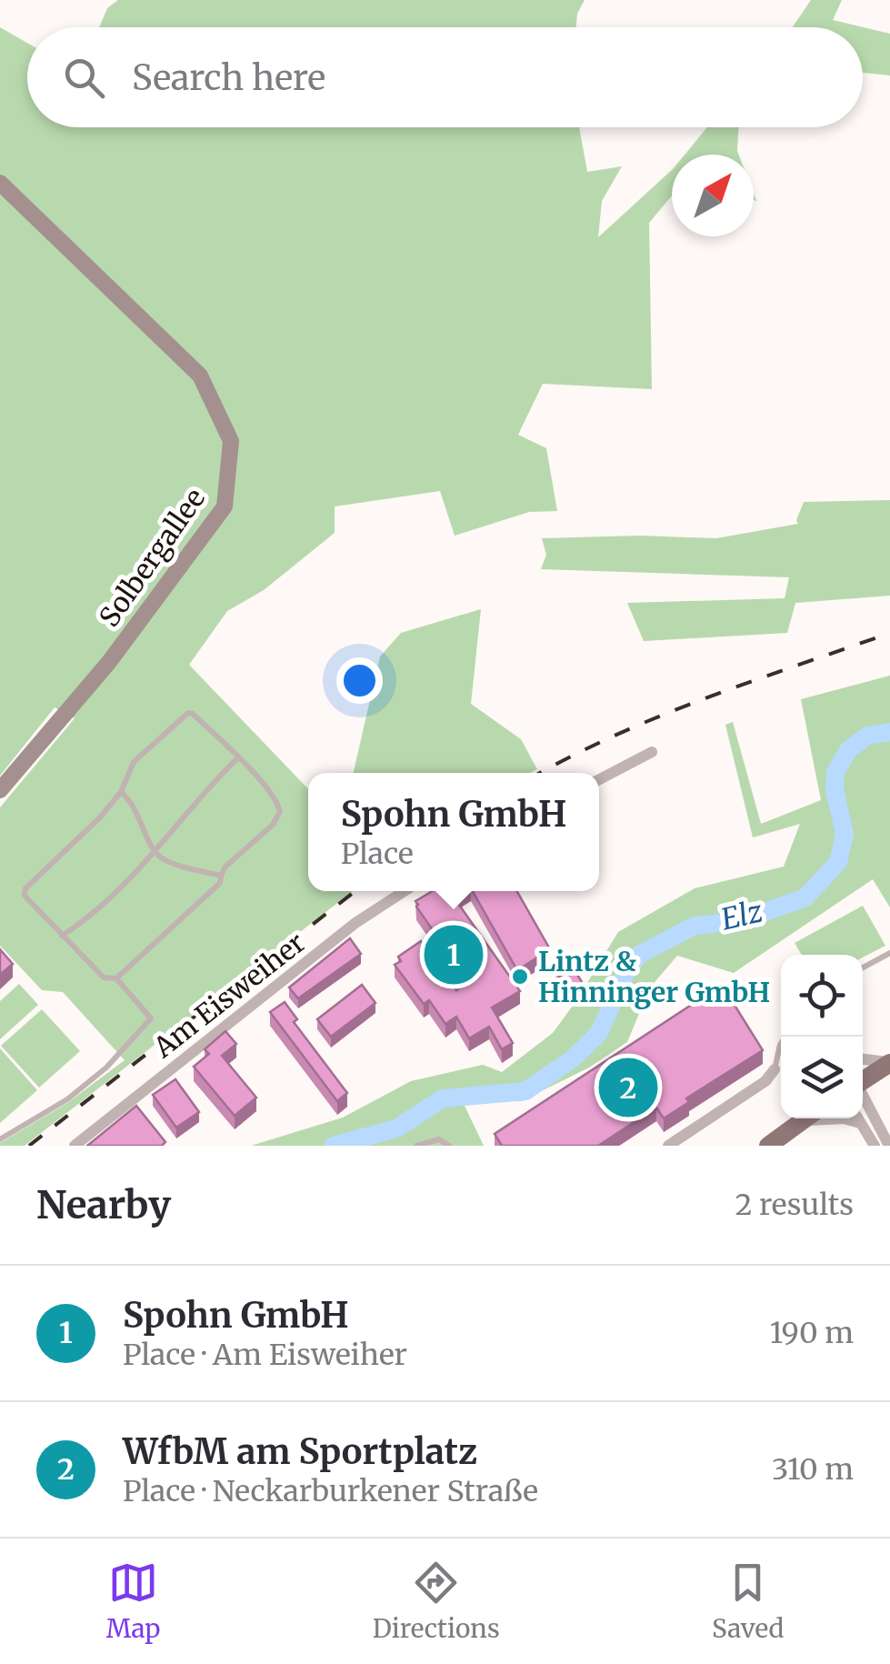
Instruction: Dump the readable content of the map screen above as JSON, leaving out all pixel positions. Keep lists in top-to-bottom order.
{
  "streets": {
    "street": ["Solbergallee", "Am Eisweiher"]
  },
  "water": ["Elz"],
  "places": ["Lintz & Hinninger GmbH"],
  "north": "top right",
  "page": {
    "search": "Search here",
    "popup": ["Spohn GmbH", "Place"],
    "pins": ["1", "2"],
    "heading": ["Nearby", "2 results"],
    "list": [
      {
        "mark": "1",
        "name": "Spohn GmbH",
        "note": "Place · Am Eisweiher",
        "value": "190 m"
      },
      {
        "mark": "2",
        "name": "WfbM am Sportplatz",
        "note": "Place · Neckarburkener Straße",
        "value": "310 m"
      }
    ],
    "nav": ["Map", "Directions", "Saved"]
  }
}
